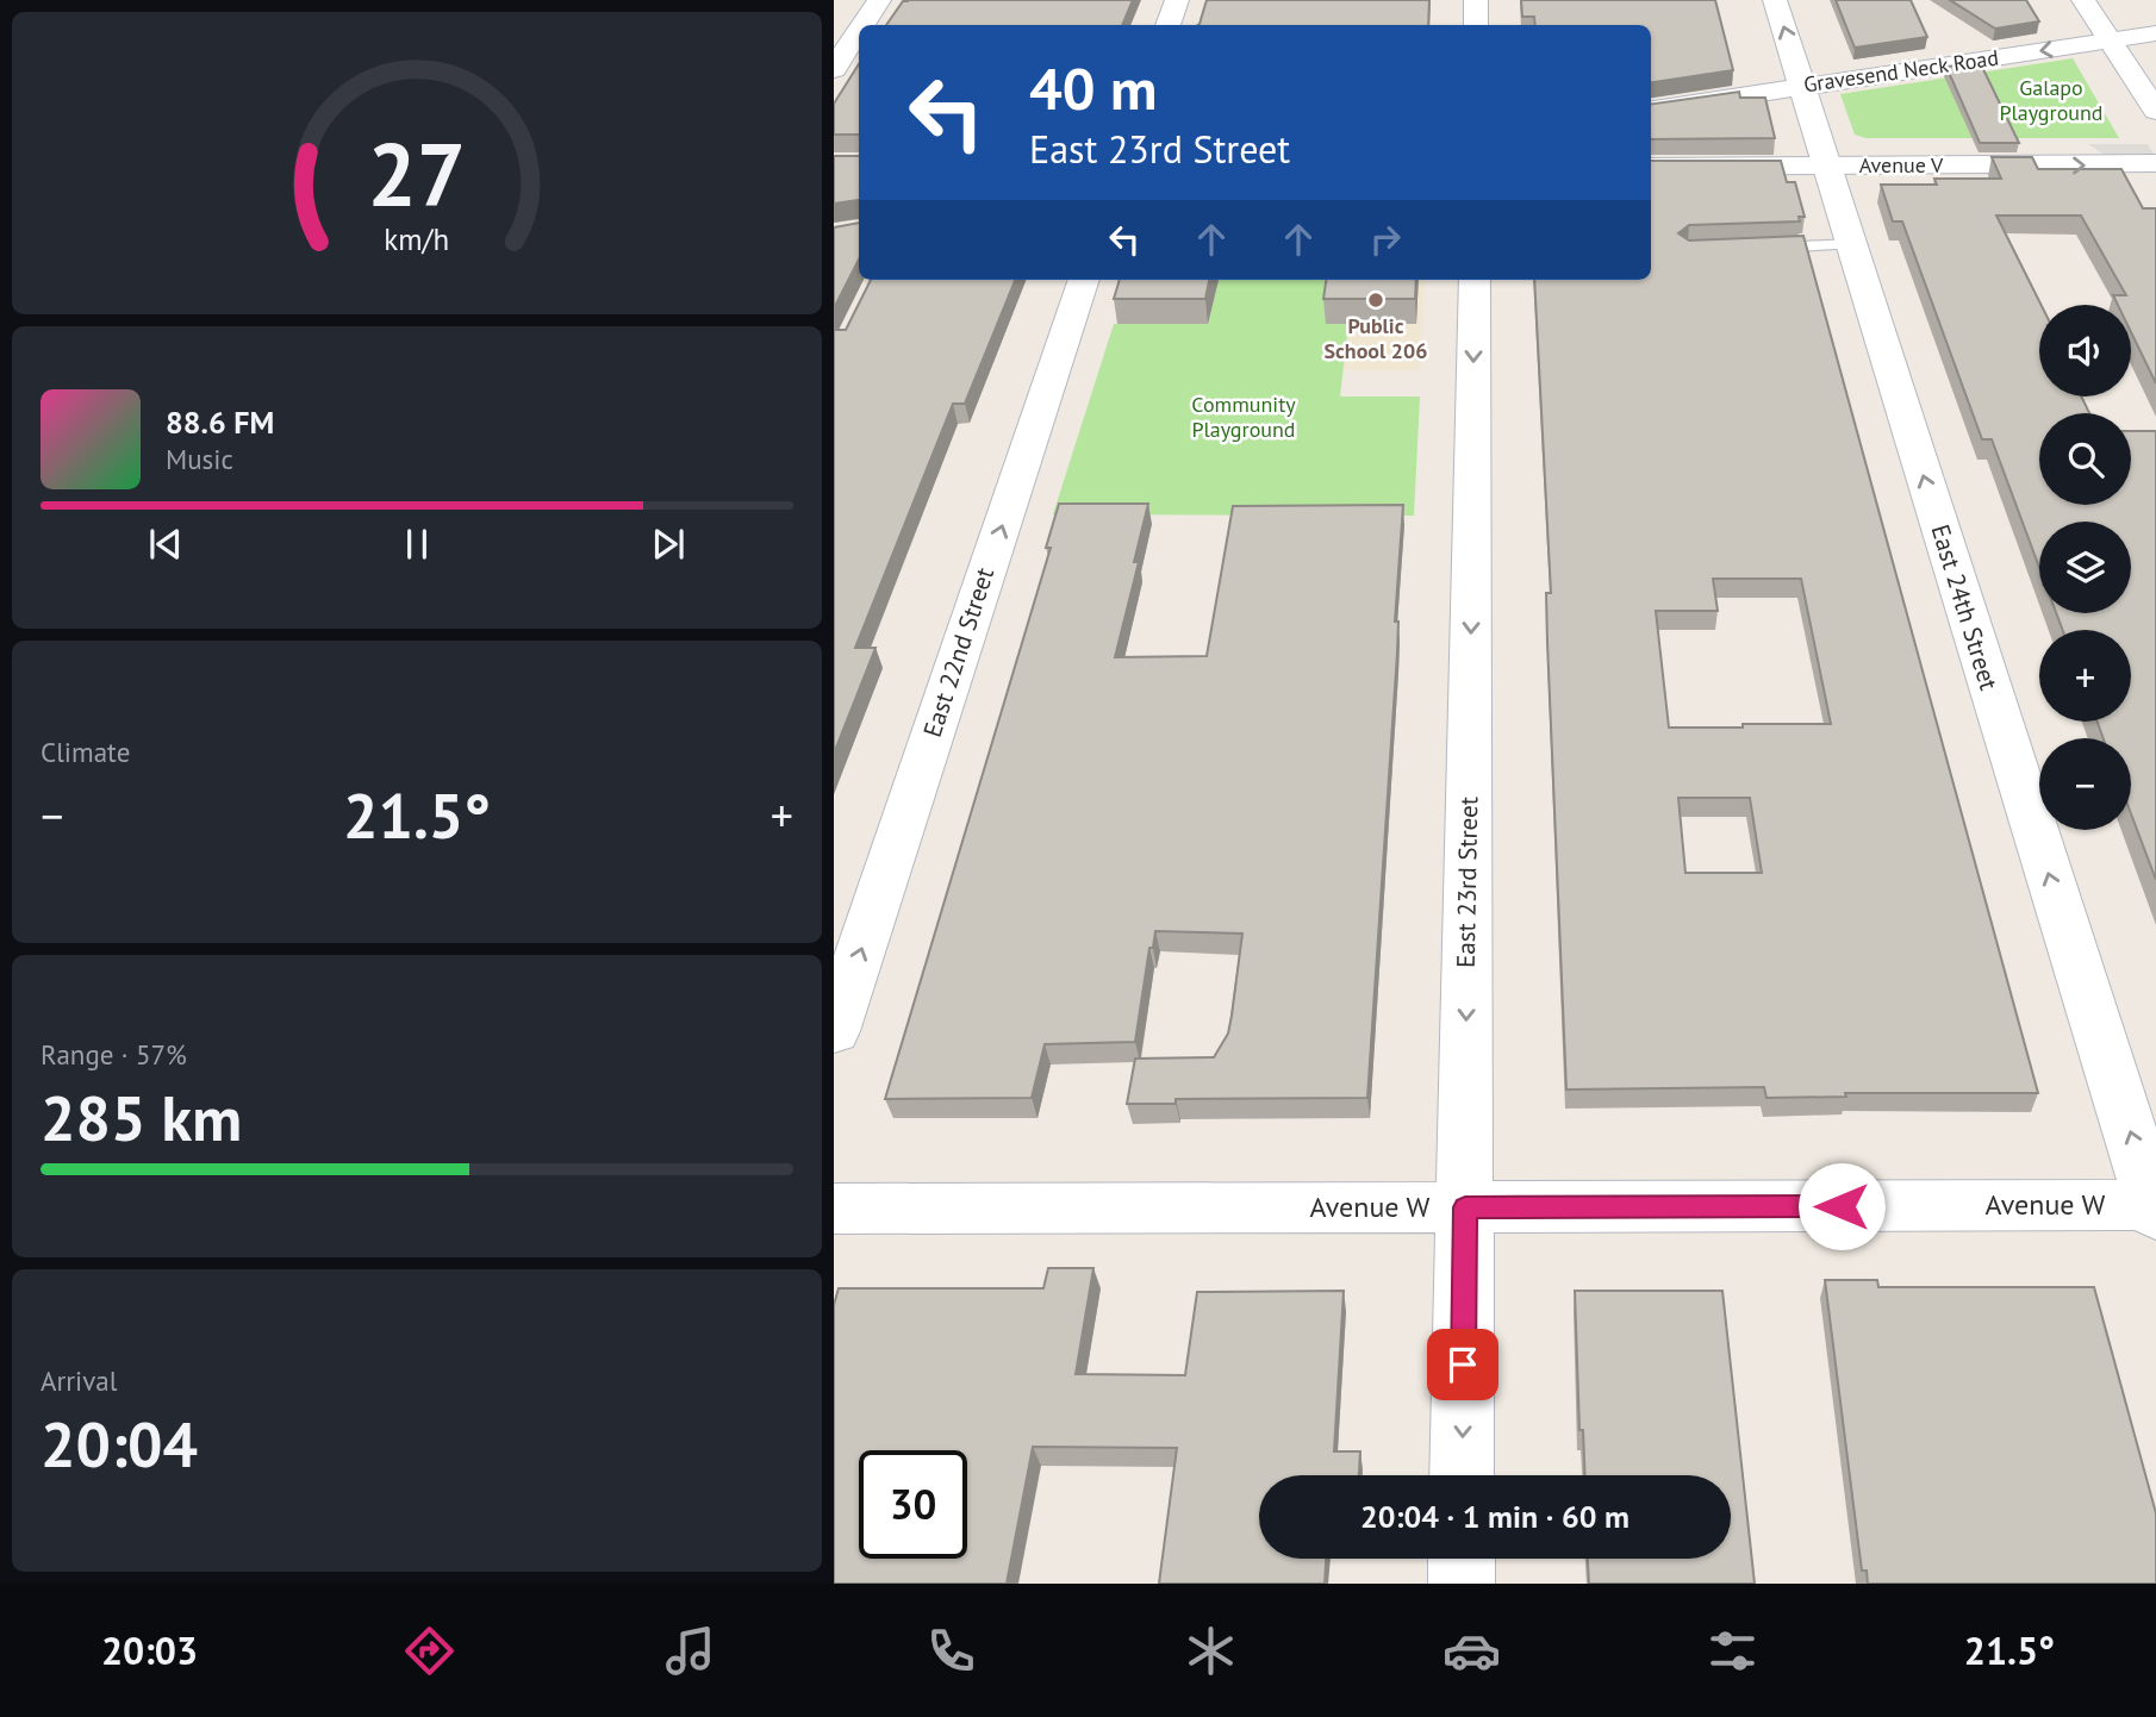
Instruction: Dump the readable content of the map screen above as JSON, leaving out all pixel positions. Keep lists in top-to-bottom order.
{
  "streets": {
    "street": [
      "Gravesend Neck Road",
      "Avenue V",
      "East 24th Street",
      "East 22nd Street",
      "East 23rd Street",
      "Avenue W"
    ]
  },
  "crossings": [
    ["Gravesend Neck Road", "East 24th Street"],
    ["Avenue V", "East 24th Street"],
    ["East 24th Street", "Avenue W"],
    ["East 23rd Street", "Avenue W"]
  ],
  "one_way": [
    "Gravesend Neck Road",
    "Avenue V",
    "East 24th Street",
    "East 22nd Street",
    "East 23rd Street"
  ],
  "parks": ["Galapo Playground", "Community Playground"],
  "places": ["Public School 206"],
  "page": {
    "turn": ["40 m", "East 23rd Street"],
    "map_buttons": ["+", "−"],
    "song": ["88.6 FM", "Music"],
    "tile": [
      "Climate",
      ["Range · 57%", "285 km"],
      ["Arrival", "20:04"]
    ],
    "heat": ["−", "21.5°", "+"],
    "limit": "30",
    "trip": "20:04 · 1 min · 60 m",
    "tabs": ["20:03", "21.5°"],
    "gauge": ["27", "km/h"]
  }
}
